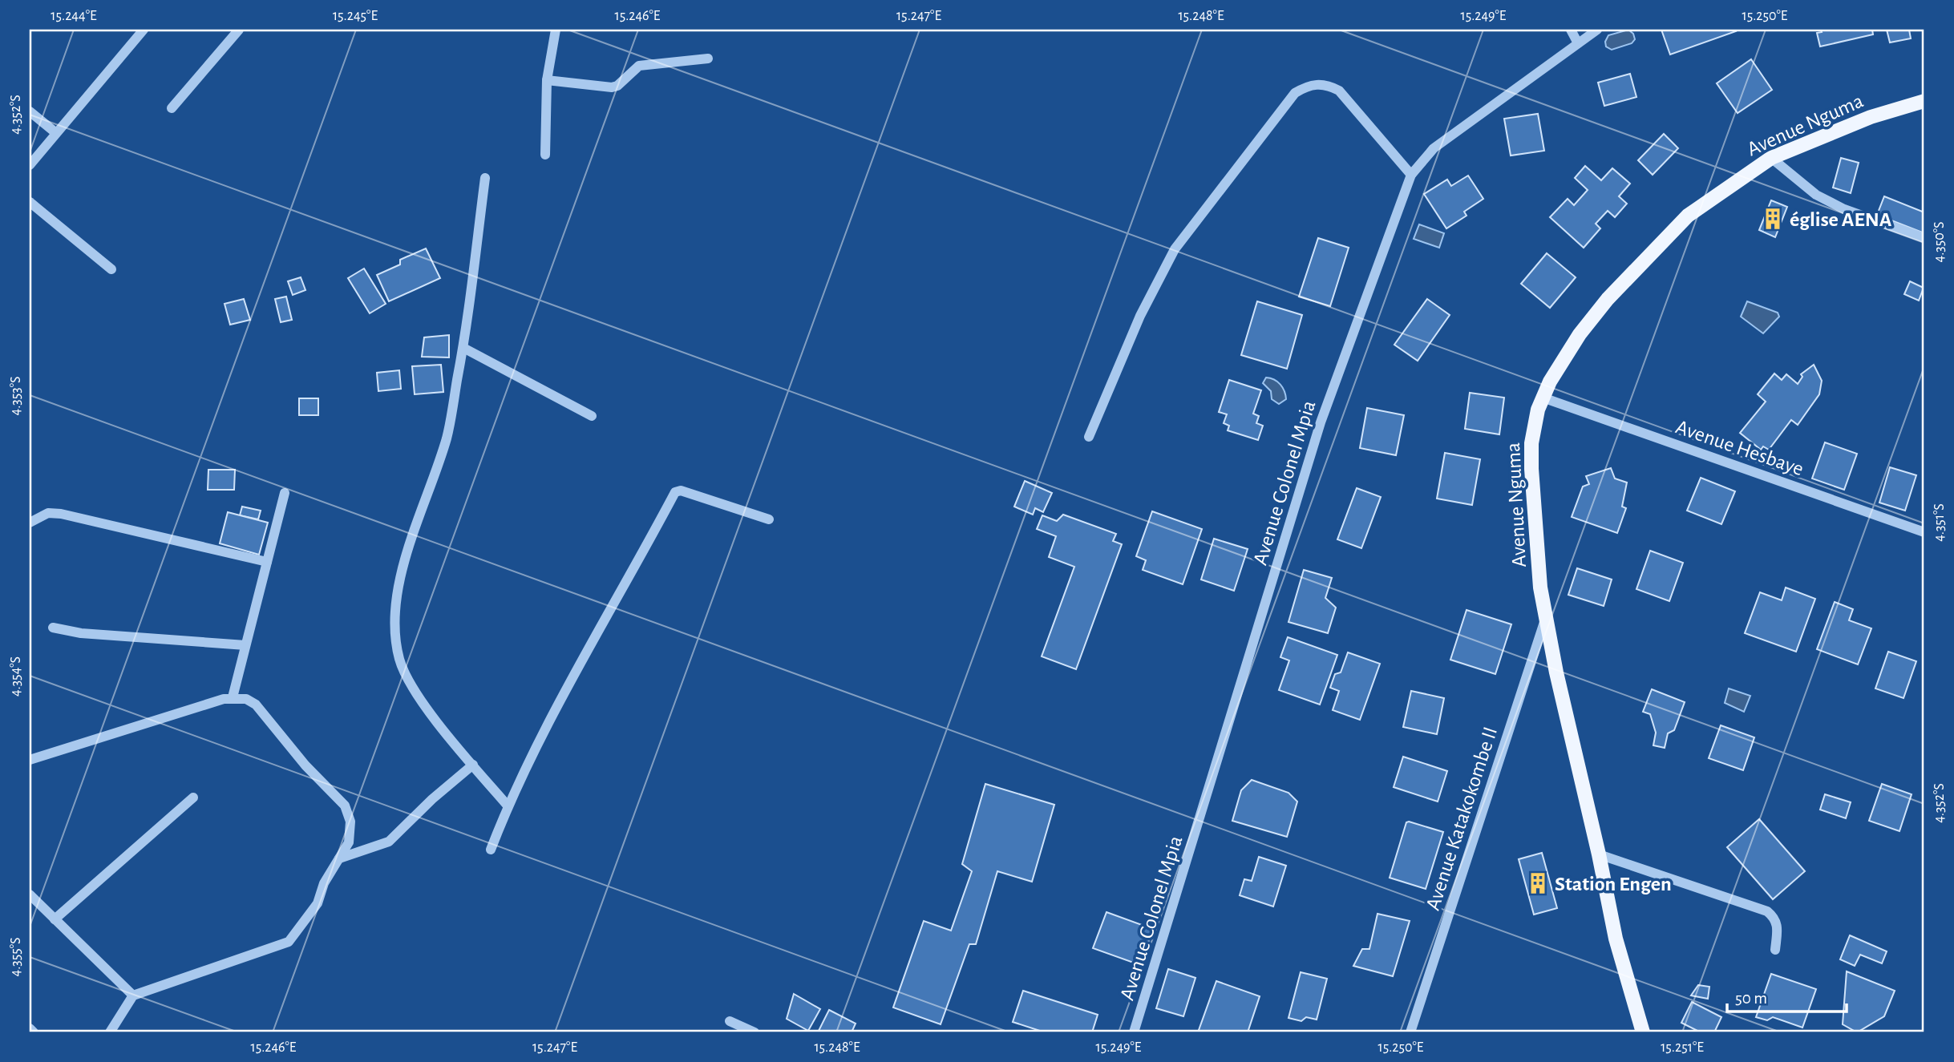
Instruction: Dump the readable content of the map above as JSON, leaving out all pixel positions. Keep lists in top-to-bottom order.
{
  "streets": {
    "main road": ["Avenue Nguma"],
    "street": ["Avenue Hesbaye", "Avenue Colonel Mpia", "Avenue Katakokombe II"]
  },
  "crossings": [
    ["Avenue Nguma", "Avenue Hesbaye"],
    ["Avenue Nguma", "Avenue Katakokombe II"]
  ],
  "places": {
    "building": ["église AENA", "Station Engen"]
  },
  "scale_bar": "50 m",
  "coordinates": [
    "15.244°E",
    "15.245°E",
    "15.246°E",
    "15.247°E",
    "15.248°E",
    "15.249°E",
    "15.250°E",
    "4.352°S",
    "4.350°S",
    "4.353°S",
    "4.351°S",
    "4.354°S",
    "4.355°S",
    "15.251°E"
  ]
}
